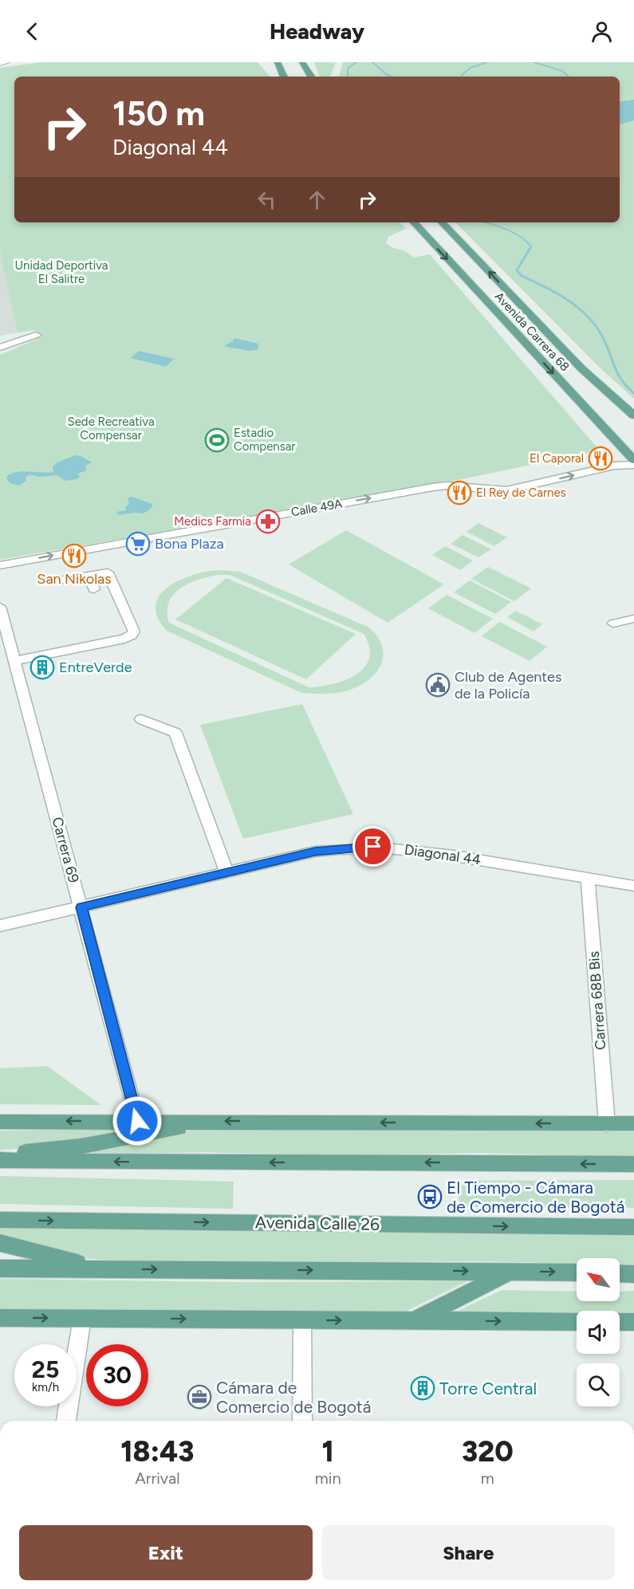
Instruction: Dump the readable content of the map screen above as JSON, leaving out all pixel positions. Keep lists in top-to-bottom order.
{
  "streets": {
    "main road": ["Avenida Carrera 68", "Avenida Calle 26"],
    "street": [
      "Calle 49A",
      "Carrera 69",
      "Diagonal 44",
      "Carrera 68B Bis"
    ]
  },
  "crossings": [
    ["Carrera 69", "Diagonal 44"],
    ["Diagonal 44", "Carrera 68B Bis"]
  ],
  "one_way": ["Calle 49A"],
  "parks": ["Unidad Deportiva El Salitre", "Sede Recreativa Compensar"],
  "places": {
    "sports": ["Estadio Compensar"],
    "restaurant": ["El Caporal", "El Rey de Carnes", "San Nikolas"],
    "pharmacy": ["Medics Farmia"],
    "supermarket": ["Bona Plaza"],
    "building": ["EntreVerde", "Torre Central"],
    "public building": ["Club de Agentes de la Policía"],
    "bus stop": ["El Tiempo - Cámara de Comercio de Bogotá"],
    "office": ["Cámara de Comercio de Bogotá"]
  },
  "north": "top left",
  "page": {
    "header": "Headway",
    "turn": ["150 m", "Diagonal 44"],
    "speed": "25 km/h",
    "limit": "30",
    "eta": [
      "18:43",
      "Arrival",
      "1",
      "min",
      "320",
      "m"
    ],
    "buttons": ["Exit", "Share"]
  }
}
